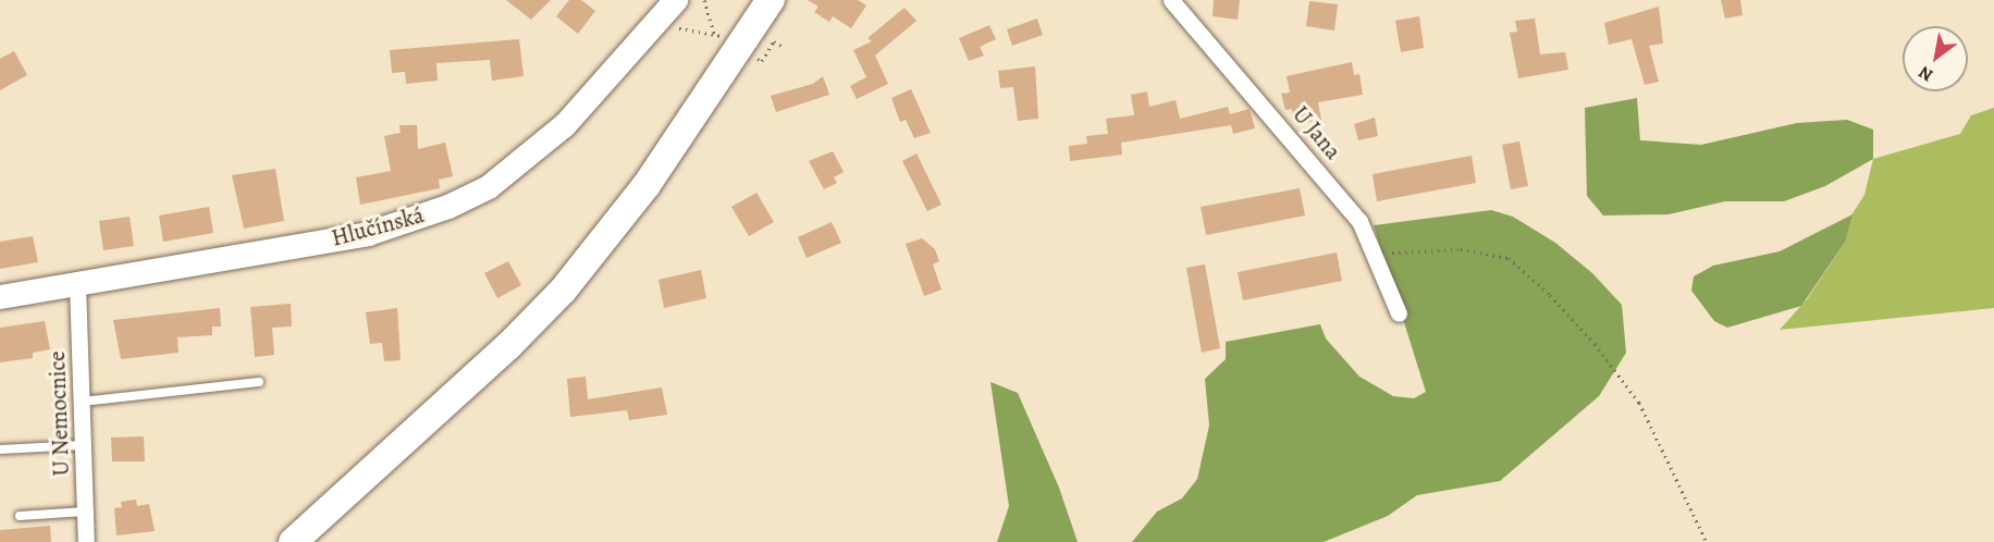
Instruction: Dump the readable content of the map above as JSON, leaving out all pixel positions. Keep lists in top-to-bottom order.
{
  "streets": {
    "street": ["U Jana", "Hlučínská", "U Nemocnice"]
  },
  "crossings": [
    ["Hlučínská", "U Nemocnice"]
  ],
  "north": "bottom left"
}
